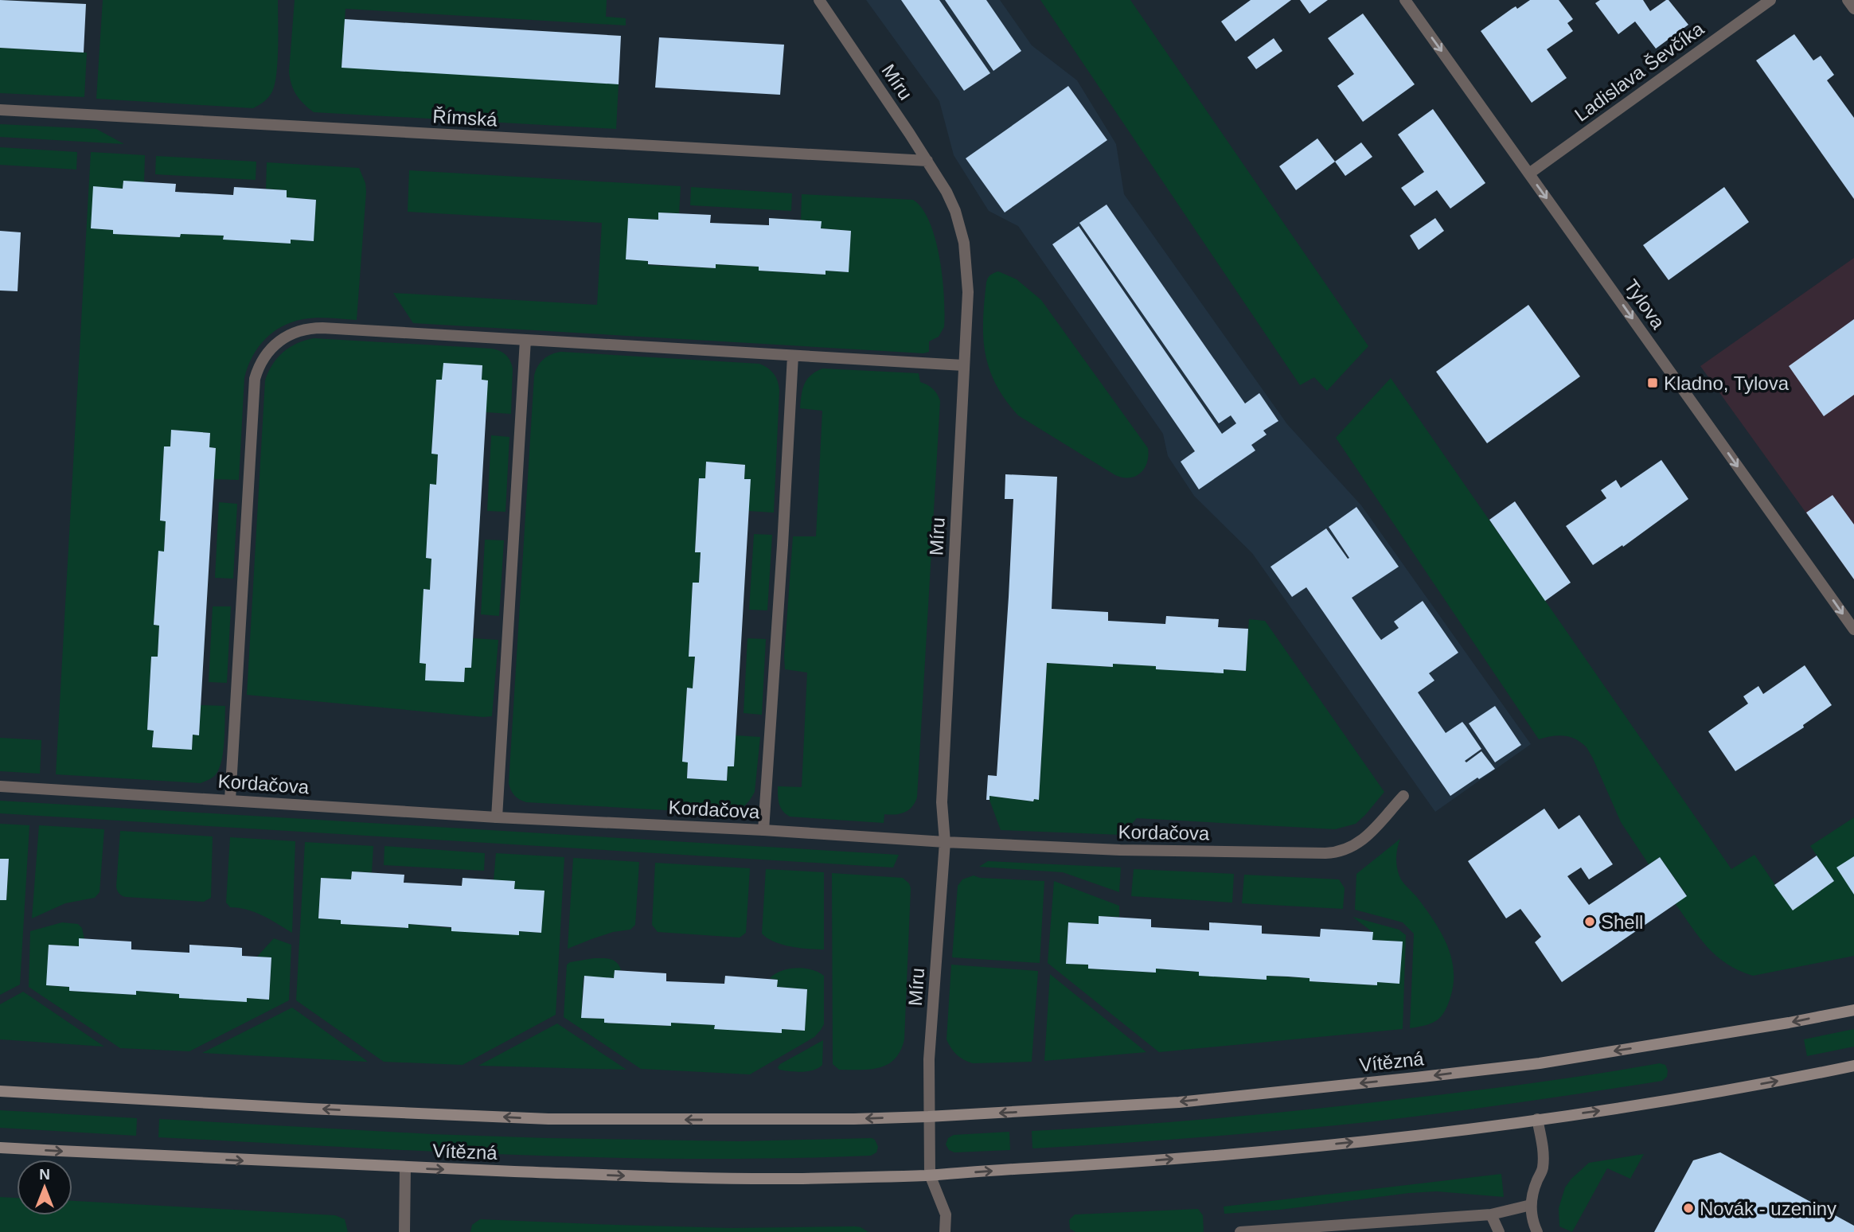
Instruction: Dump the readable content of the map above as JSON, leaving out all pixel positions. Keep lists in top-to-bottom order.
{
  "streets": {
    "main road": ["Vítězná"],
    "street": [
      "Ladislava Ševčíka",
      "Míru",
      "Římská",
      "Tylova",
      "Kordačova"
    ]
  },
  "crossings": [
    ["Ladislava Ševčíka", "Tylova"],
    ["Míru", "Římská"],
    ["Míru", "Kordačova"],
    ["Míru", "Vítězná"]
  ],
  "one_way": ["Tylova"],
  "places": {
    "transit": ["Kladno, Tylova"],
    "other": ["Shell", "Novák - uzeniny"]
  },
  "north": "top"
}
